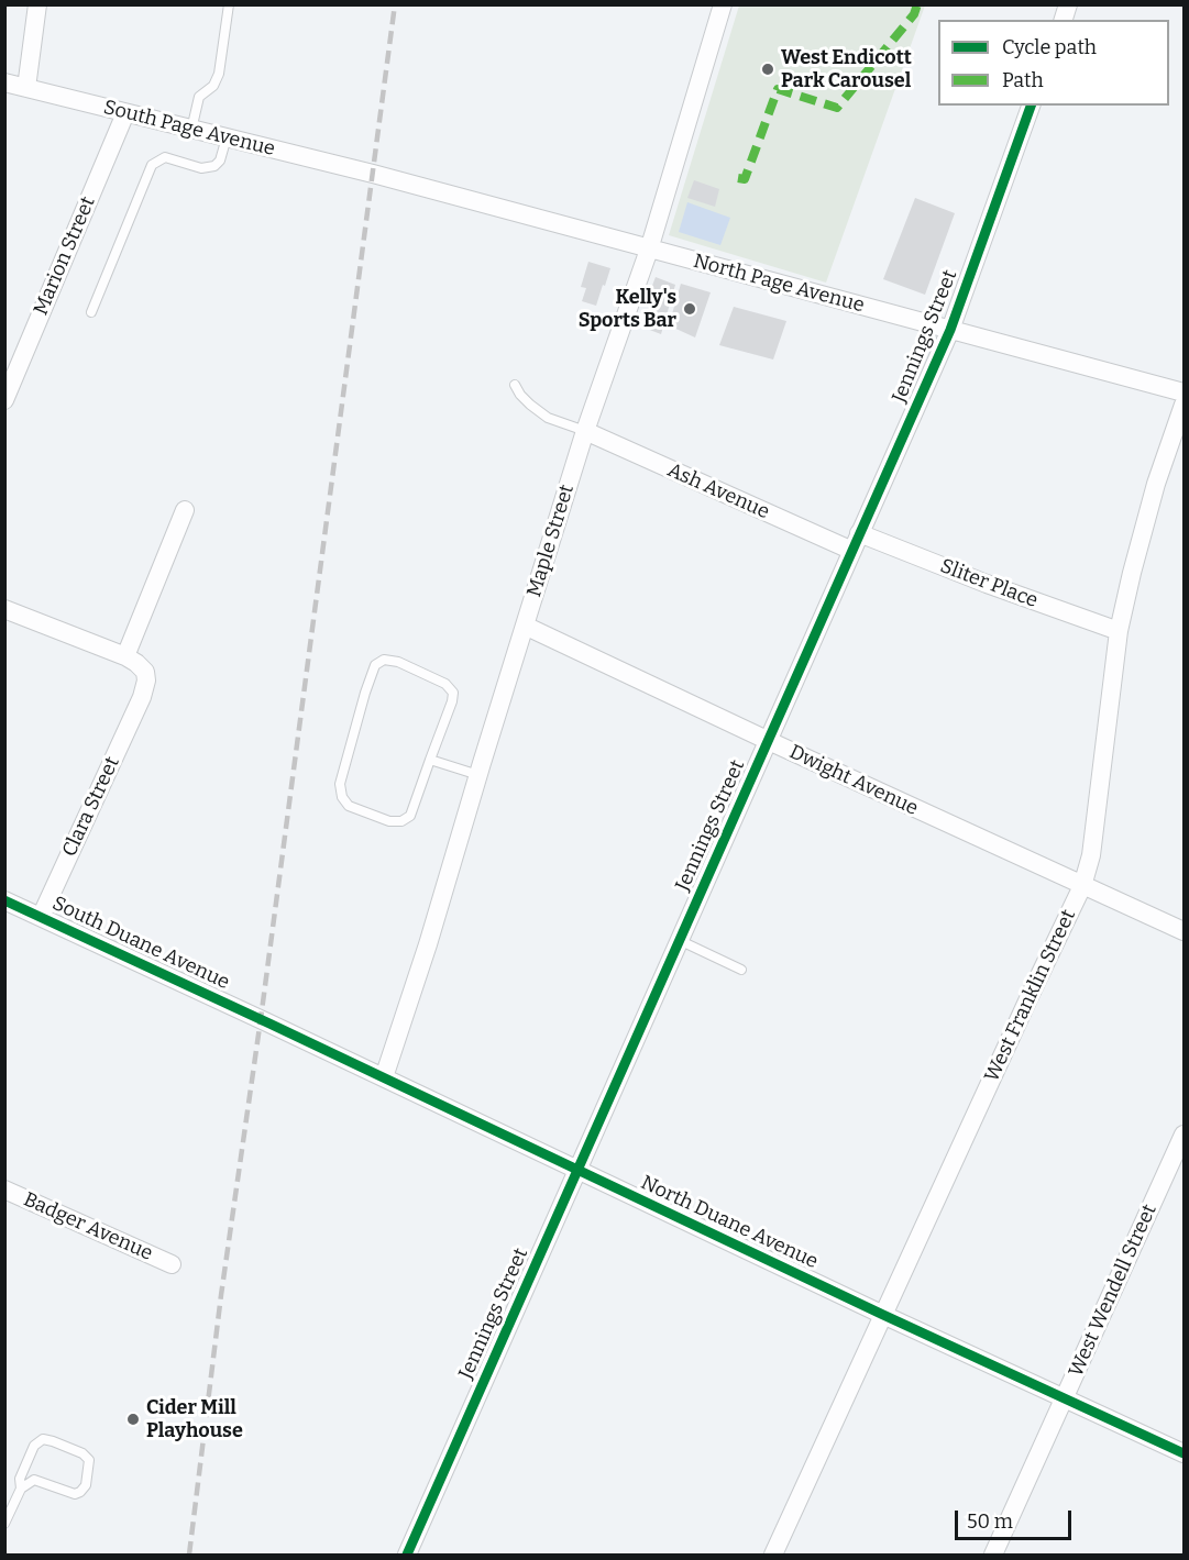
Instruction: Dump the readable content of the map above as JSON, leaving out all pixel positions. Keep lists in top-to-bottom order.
{
  "streets": {
    "street": [
      "South Page Avenue",
      "Marion Street",
      "North Page Avenue",
      "Jennings Street",
      "Ash Avenue",
      "Maple Street",
      "Sliter Place",
      "Dwight Avenue",
      "Clara Street",
      "South Duane Avenue",
      "West Franklin Street",
      "North Duane Avenue",
      "Badger Avenue",
      "West Wendell Street"
    ]
  },
  "crossings": [
    ["South Page Avenue", "Marion Street"],
    ["South Page Avenue", "North Page Avenue"],
    ["North Page Avenue", "Jennings Street"],
    ["North Page Avenue", "Maple Street"],
    ["Jennings Street", "Ash Avenue"],
    ["Jennings Street", "Sliter Place"],
    ["Jennings Street", "Dwight Avenue"],
    ["Jennings Street", "North Duane Avenue"],
    ["Ash Avenue", "Maple Street"],
    ["Ash Avenue", "Sliter Place"],
    ["Maple Street", "Dwight Avenue"],
    ["Maple Street", "North Duane Avenue"],
    ["Sliter Place", "West Franklin Street"],
    ["Dwight Avenue", "West Franklin Street"],
    ["Clara Street", "South Duane Avenue"],
    ["South Duane Avenue", "North Duane Avenue"],
    ["West Franklin Street", "North Duane Avenue"],
    ["North Duane Avenue", "West Wendell Street"]
  ],
  "places": ["West Endicott Park Carousel", "Kelly's Sports Bar", "Cider Mill Playhouse"],
  "legend": ["Cycle path", "Path"],
  "scale_bar": "50 m"
}
